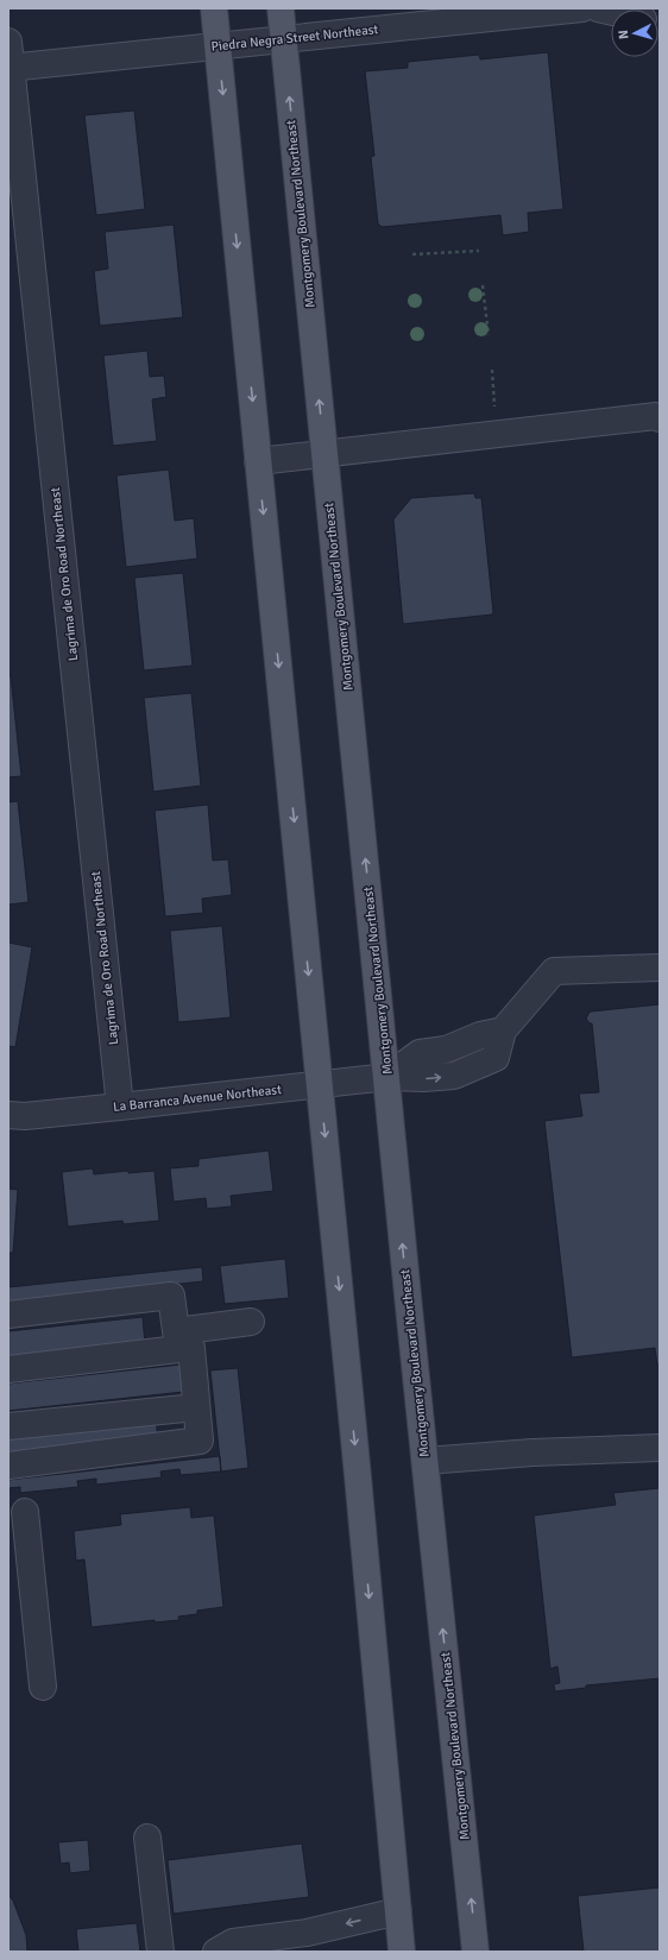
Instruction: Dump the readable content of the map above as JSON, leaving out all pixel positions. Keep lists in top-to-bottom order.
{
  "streets": {
    "main road": ["Montgomery Boulevard Northeast"],
    "street": ["Piedra Negra Street Northeast", "Lagrima de Oro Road Northeast", "La Barranca Avenue Northeast"]
  },
  "crossings": [
    ["Piedra Negra Street Northeast", "Montgomery Boulevard Northeast"],
    ["Piedra Negra Street Northeast", "Lagrima de Oro Road Northeast"],
    ["Montgomery Boulevard Northeast", "La Barranca Avenue Northeast"],
    ["Lagrima de Oro Road Northeast", "La Barranca Avenue Northeast"]
  ],
  "north": "left"
}
